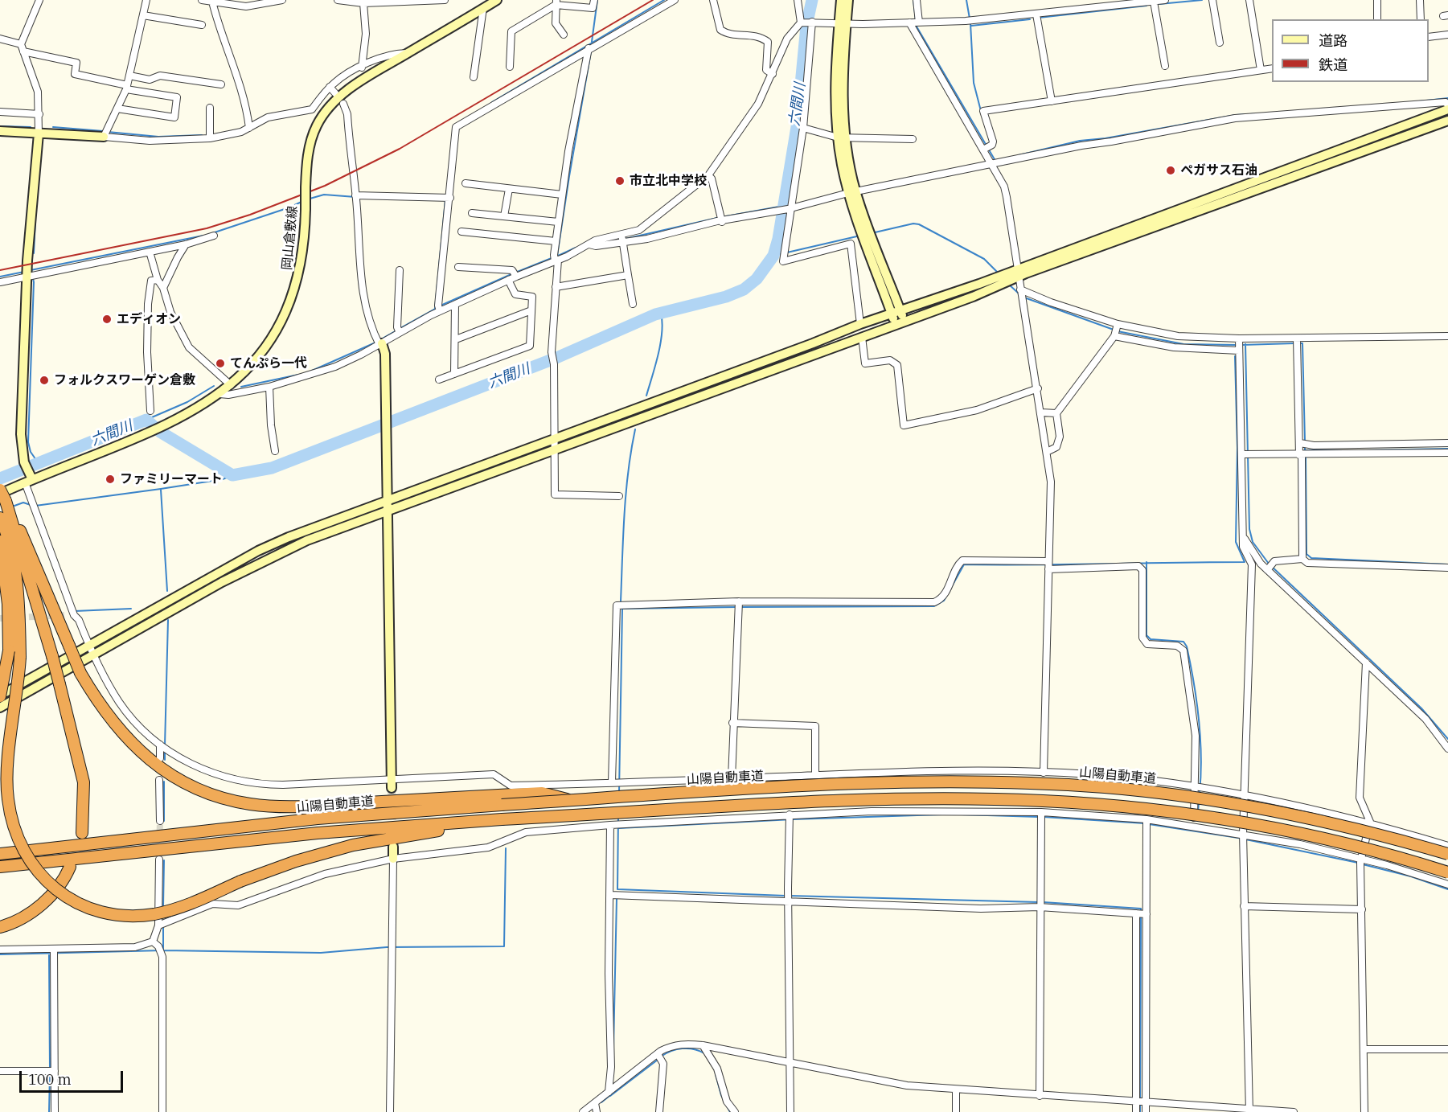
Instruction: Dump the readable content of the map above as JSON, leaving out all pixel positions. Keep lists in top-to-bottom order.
{
  "streets": {
    "highway": ["山陽自動車道"],
    "street": ["岡山倉敷線"]
  },
  "water": ["六間川"],
  "places": [
    "ペガサス石油",
    "市立北中学校",
    "エディオン",
    "てんぷら一代",
    "フォルクスワーゲン倉敷",
    "ファミリーマート"
  ],
  "legend": ["道路", "鉄道"],
  "scale_bar": "100 m"
}
